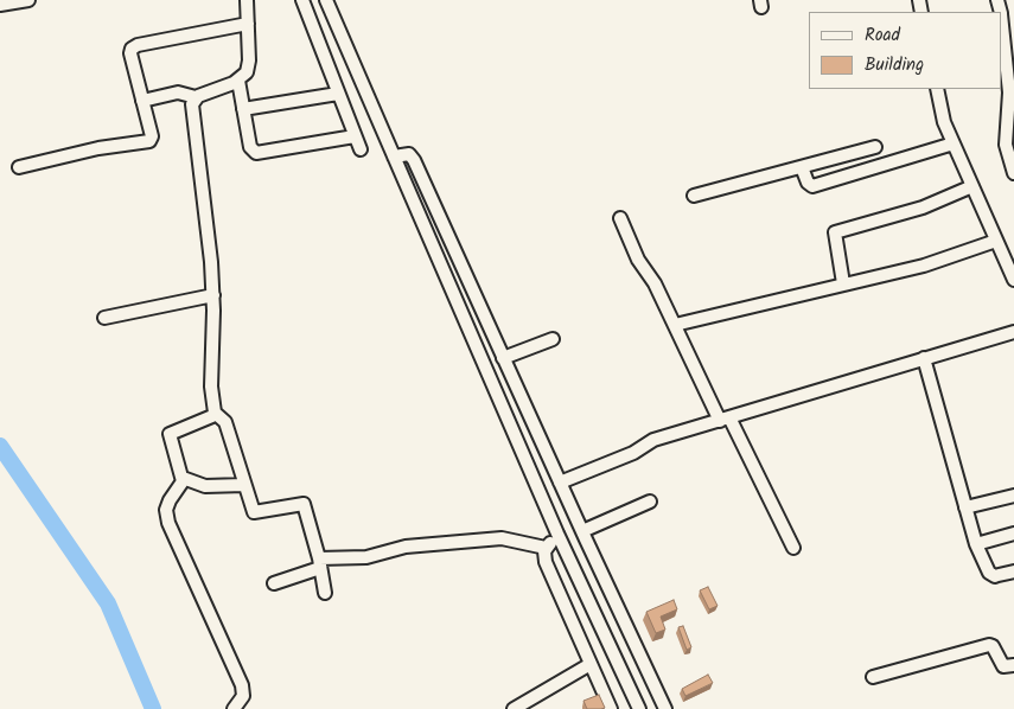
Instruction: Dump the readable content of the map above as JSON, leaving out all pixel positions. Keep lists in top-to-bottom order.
{
  "legend": ["Road", "Building"]
}
